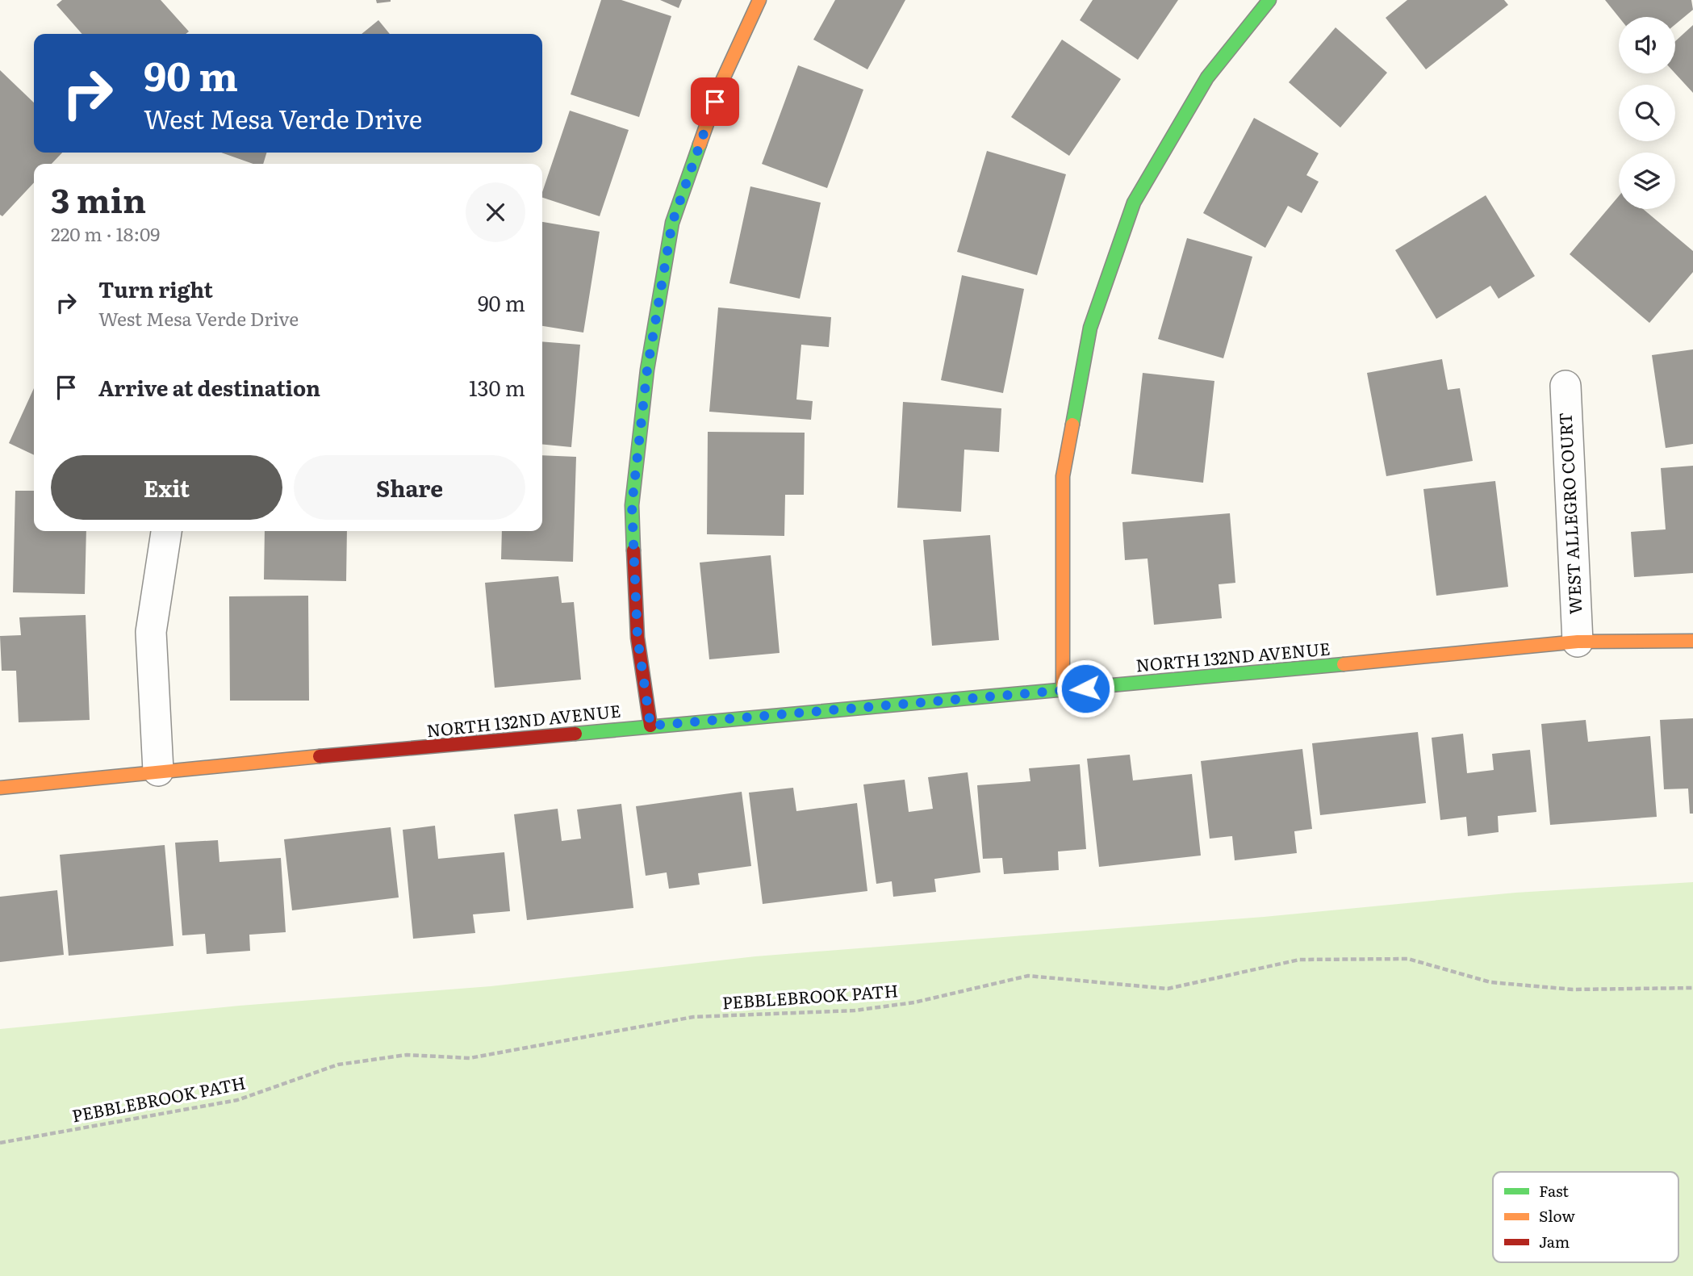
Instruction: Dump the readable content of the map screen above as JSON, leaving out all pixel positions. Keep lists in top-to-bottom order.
{
  "streets": {
    "street": ["WEST ALLEGRO COURT", "NORTH 132ND AVENUE"],
    "path": ["PEBBLEBROOK PATH"]
  },
  "crossings": [
    ["WEST ALLEGRO COURT", "NORTH 132ND AVENUE"]
  ],
  "legend": ["Fast", "Slow", "Jam"],
  "page": {
    "turn": ["90 m", "West Mesa Verde Drive"],
    "heading": ["3 min", "220 m · 18:09"],
    "list": [
      {
        "name": "Turn right",
        "note": "West Mesa Verde Drive",
        "value": "90 m"
      },
      {
        "name": "Arrive at destination",
        "value": "130 m"
      }
    ],
    "buttons": ["Exit", "Share"]
  }
}
